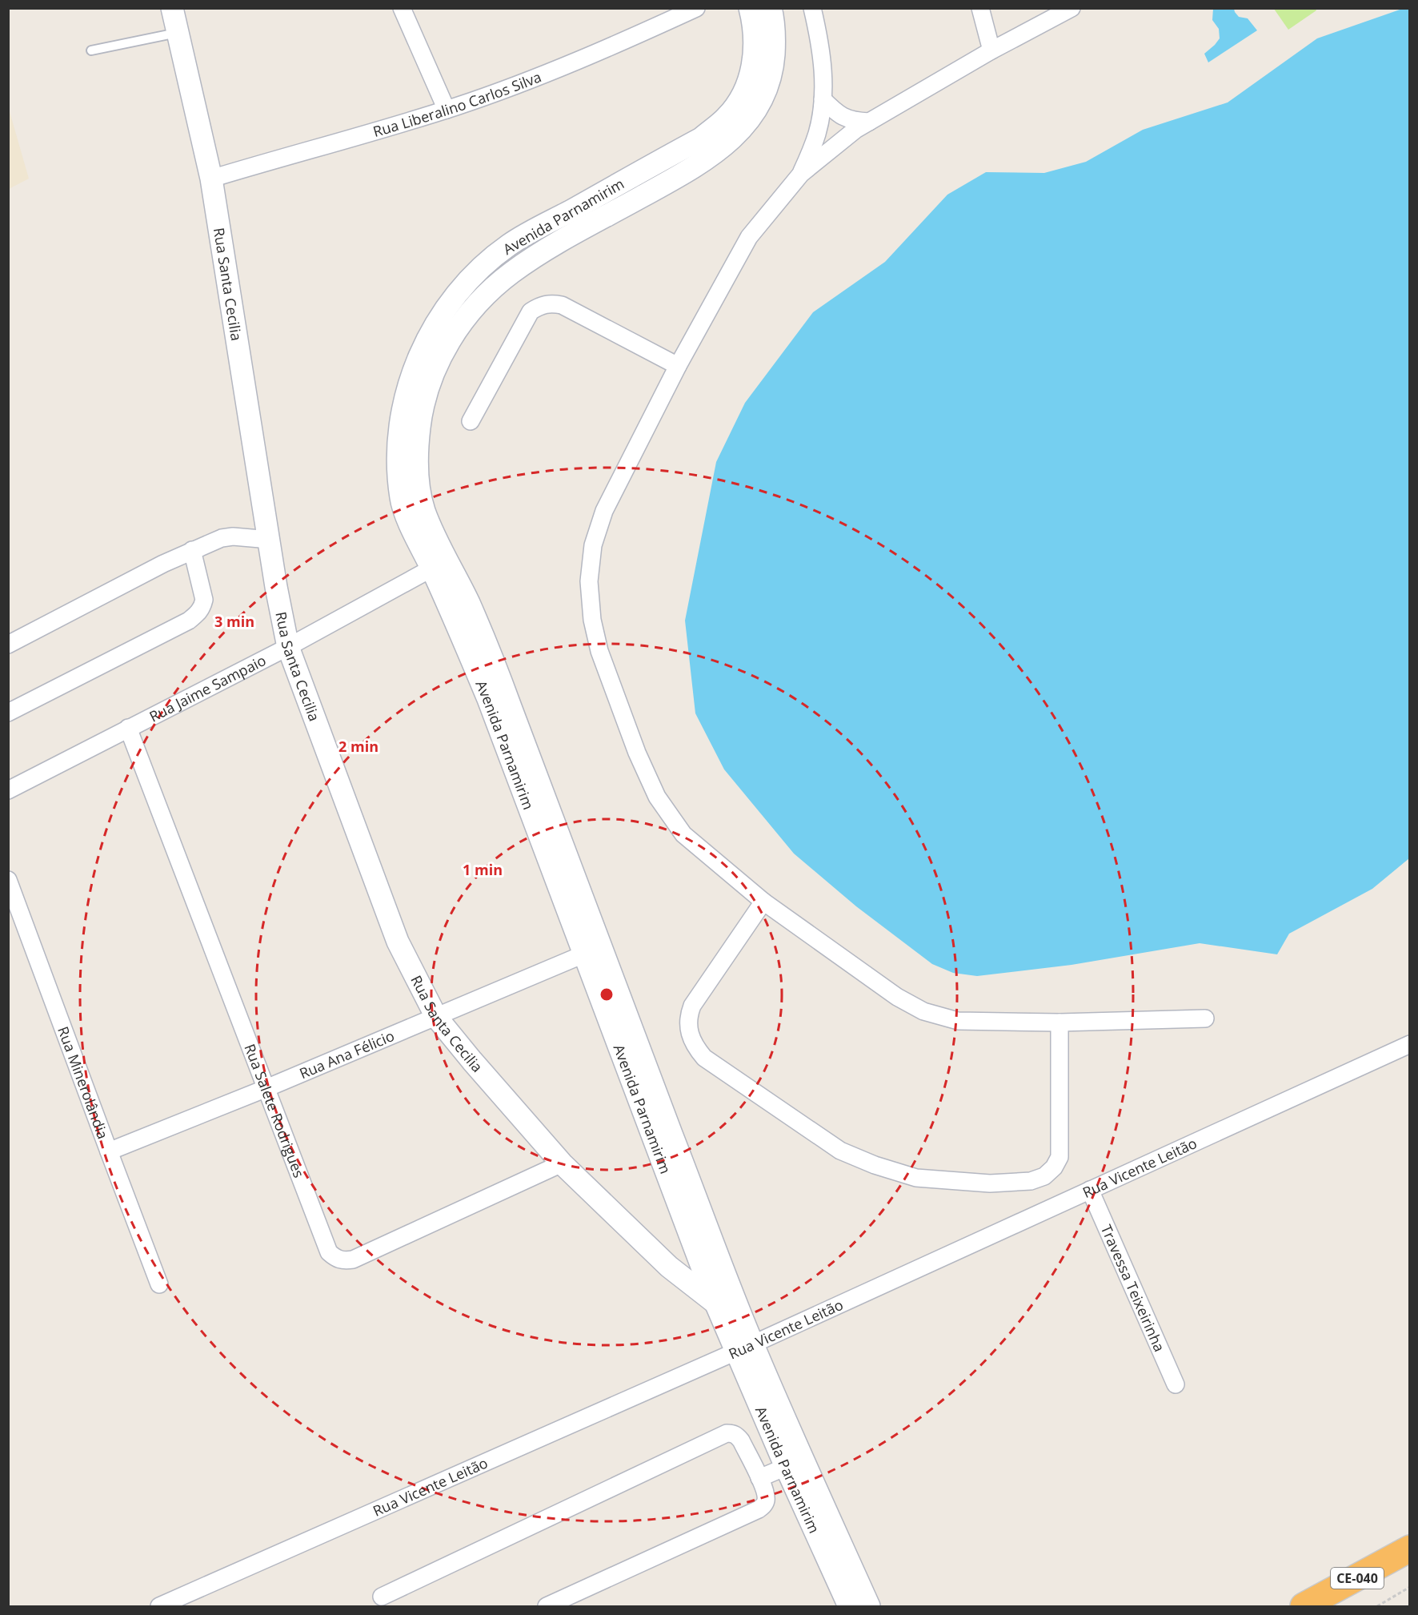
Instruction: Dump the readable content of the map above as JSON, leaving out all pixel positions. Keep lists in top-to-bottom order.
{
  "streets": {
    "highway": ["CE-040"],
    "street": [
      "Rua Liberalino Carlos Silva",
      "Avenida Parnamirim",
      "Rua Santa Cecilia",
      "Rua Jaime Sampaio",
      "Rua Ana Félicio",
      "Rua Minerolândia",
      "Rua Salete Rodrigues",
      "Rua Vicente Leitão",
      "Travessa Teixeirinha"
    ]
  },
  "crossings": [
    ["Rua Liberalino Carlos Silva", "Rua Santa Cecilia"],
    ["Avenida Parnamirim", "Rua Santa Cecilia"],
    ["Avenida Parnamirim", "Rua Jaime Sampaio"],
    ["Avenida Parnamirim", "Rua Ana Félicio"],
    ["Avenida Parnamirim", "Rua Vicente Leitão"],
    ["Rua Santa Cecilia", "Rua Jaime Sampaio"],
    ["Rua Santa Cecilia", "Rua Ana Félicio"],
    ["Rua Santa Cecilia", "Rua Salete Rodrigues"],
    ["Rua Jaime Sampaio", "Rua Salete Rodrigues"],
    ["Rua Ana Félicio", "Rua Minerolândia"],
    ["Rua Ana Félicio", "Rua Salete Rodrigues"],
    ["Rua Vicente Leitão", "Travessa Teixeirinha"]
  ],
  "rings": ["3 min", "2 min", "1 min"]
}
